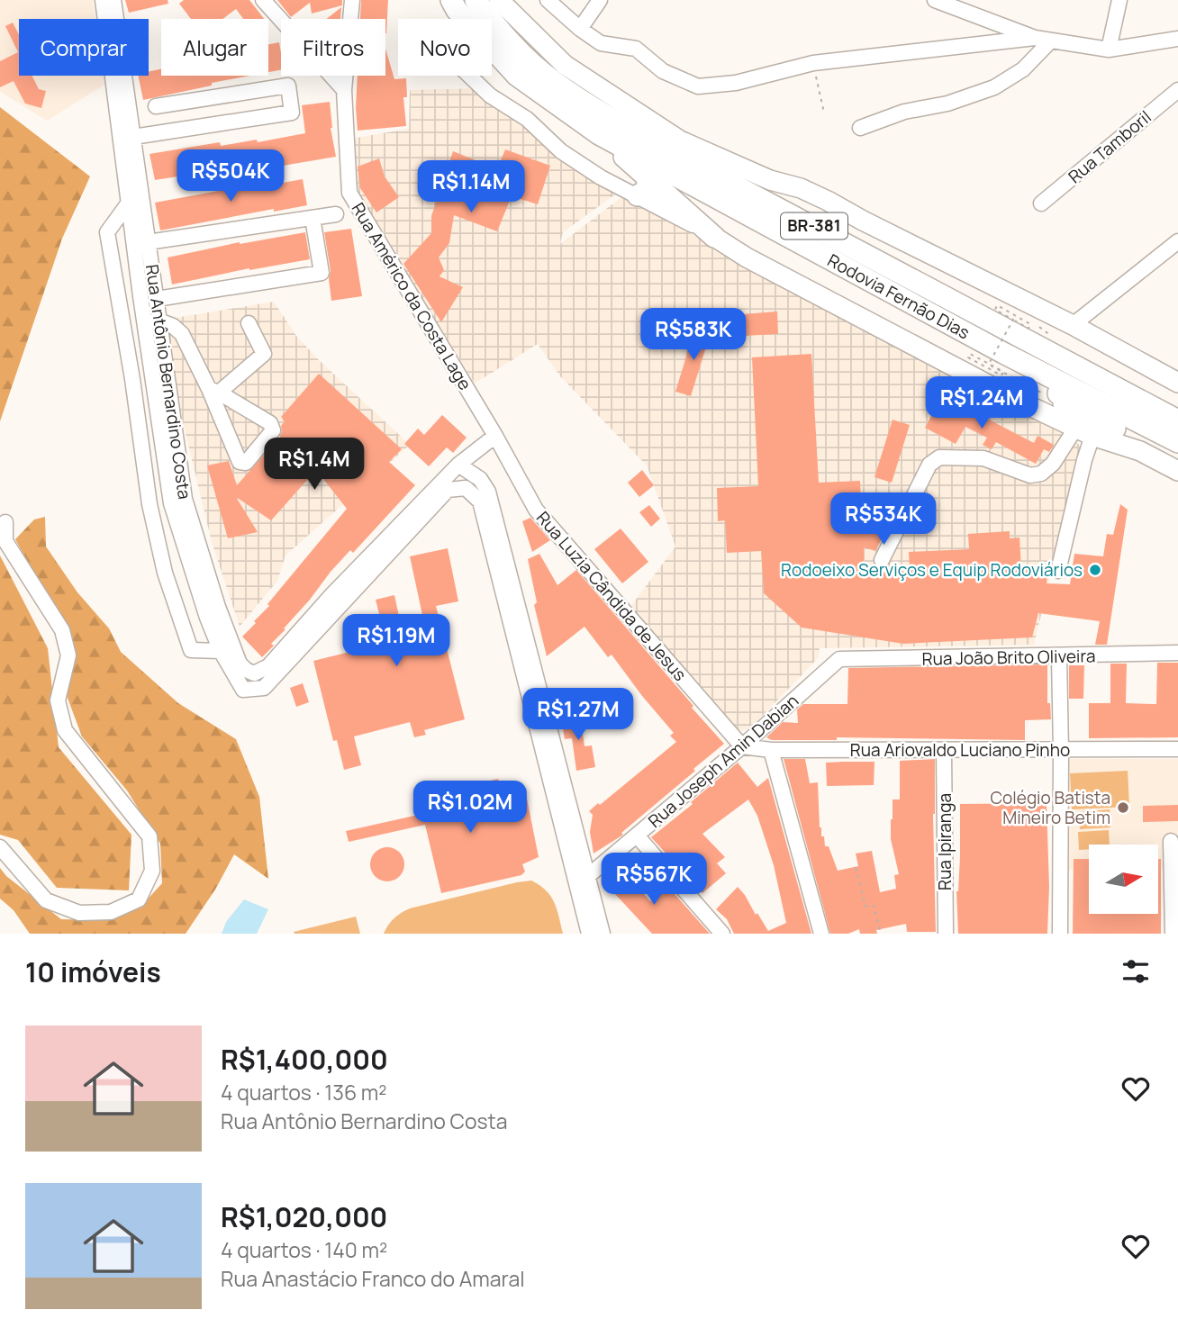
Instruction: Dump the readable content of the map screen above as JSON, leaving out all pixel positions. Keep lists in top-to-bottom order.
{
  "streets": {
    "highway": ["BR-381", "Rodovia Fernão Dias"],
    "street": [
      "Rua Tamboril",
      "Rua Américo da Costa Lage",
      "Rua Antônio Bernardino Costa",
      "Rua Luzia Cândida de Jesus",
      "Rua João Brito Oliveira",
      "Rua Ariovaldo Luciano Pinho",
      "Rua Joseph Amin Dabian",
      "Rua Ipiranga"
    ]
  },
  "crossings": [
    ["BR-381", "Rodovia Fernão Dias"],
    ["Rua Américo da Costa Lage", "Rua Antônio Bernardino Costa"],
    ["Rua Américo da Costa Lage", "Rua Luzia Cândida de Jesus"],
    ["Rua Antônio Bernardino Costa", "Rua Luzia Cândida de Jesus"],
    ["Rua Antônio Bernardino Costa", "Rua Joseph Amin Dabian"],
    ["Rua Luzia Cândida de Jesus", "Rua Ariovaldo Luciano Pinho"],
    ["Rua Luzia Cândida de Jesus", "Rua Joseph Amin Dabian"],
    ["Rua João Brito Oliveira", "Rua Joseph Amin Dabian"],
    ["Rua Ariovaldo Luciano Pinho", "Rua Joseph Amin Dabian"],
    ["Rua Ariovaldo Luciano Pinho", "Rua Ipiranga"]
  ],
  "places": ["Rodoeixo Serviços e Equip Rodoviários", "Colégio Batista Mineiro Betim"],
  "north": "right",
  "page": {
    "chip": [
      "Comprar",
      "Alugar",
      "Filtros",
      "Novo"
    ],
    "price": [
      "R$504K",
      "R$1.14M",
      "R$583K",
      "R$1.24M",
      "R$1.4M",
      "R$534K",
      "R$1.19M",
      "R$1.27M",
      "R$1.02M",
      "R$567K"
    ],
    "heading": "10 imóveis",
    "list": [
      {
        "name": "R$1,400,000",
        "note": "4 quartos · 136 m² · Rua Antônio Bernardino Costa"
      },
      {
        "name": "R$1,020,000",
        "note": "4 quartos · 140 m² · Rua Anastácio Franco do Amaral"
      }
    ]
  }
}
